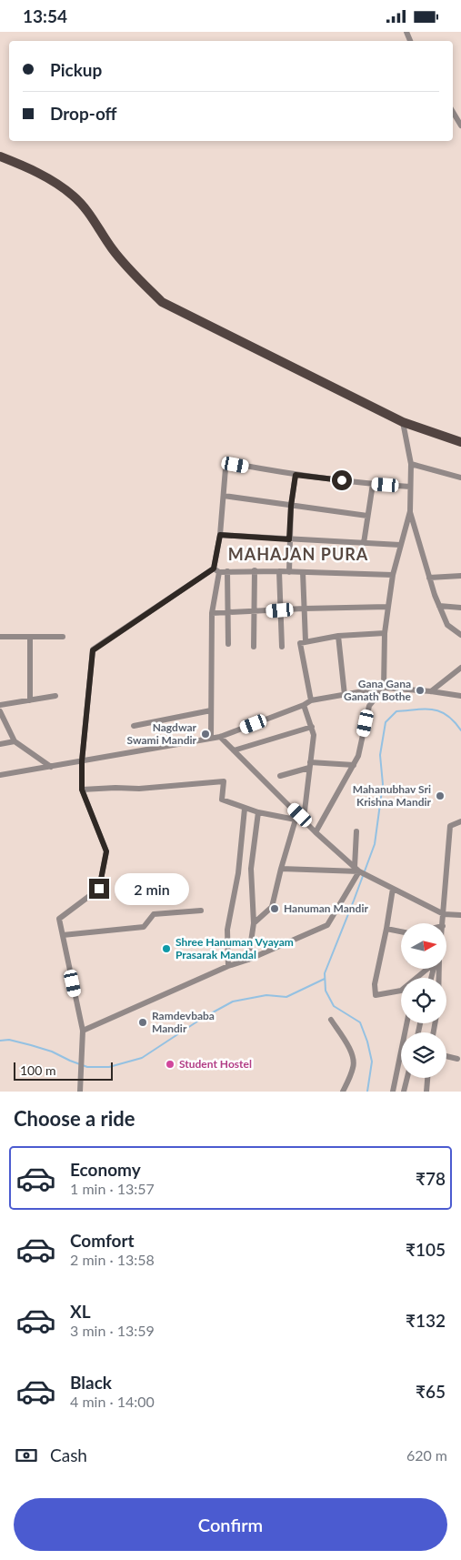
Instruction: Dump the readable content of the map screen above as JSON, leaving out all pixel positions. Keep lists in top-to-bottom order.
{
  "districts": ["MAHAJAN PURA"],
  "places": [
    "Gana Gana Ganath Bothe",
    "Nagdwar Swami Mandir",
    "Mahanubhav Sri Krishna Mandir",
    "Hanuman Mandir",
    "Shree Hanuman Vyayam Prasarak Mandal",
    "Ramdevbaba Mandir",
    "Student Hostel"
  ],
  "scale_bar": "100 m",
  "north": "right",
  "page": {
    "status": "13:54",
    "banner": ["Pickup", "Drop-off"],
    "bubble": "2 min",
    "scale": "100 m",
    "heading": "Choose a ride",
    "list": [
      {
        "name": "Economy",
        "note": "1 min · 13:57",
        "value": "₹78"
      },
      {
        "name": "Comfort",
        "note": "2 min · 13:58",
        "value": "₹105"
      },
      {
        "name": "XL",
        "note": "3 min · 13:59",
        "value": "₹132"
      },
      {
        "name": "Black",
        "note": "4 min · 14:00",
        "value": "₹65"
      }
    ],
    "pay": ["Cash", "620 m"],
    "buttons": "Confirm"
  }
}
